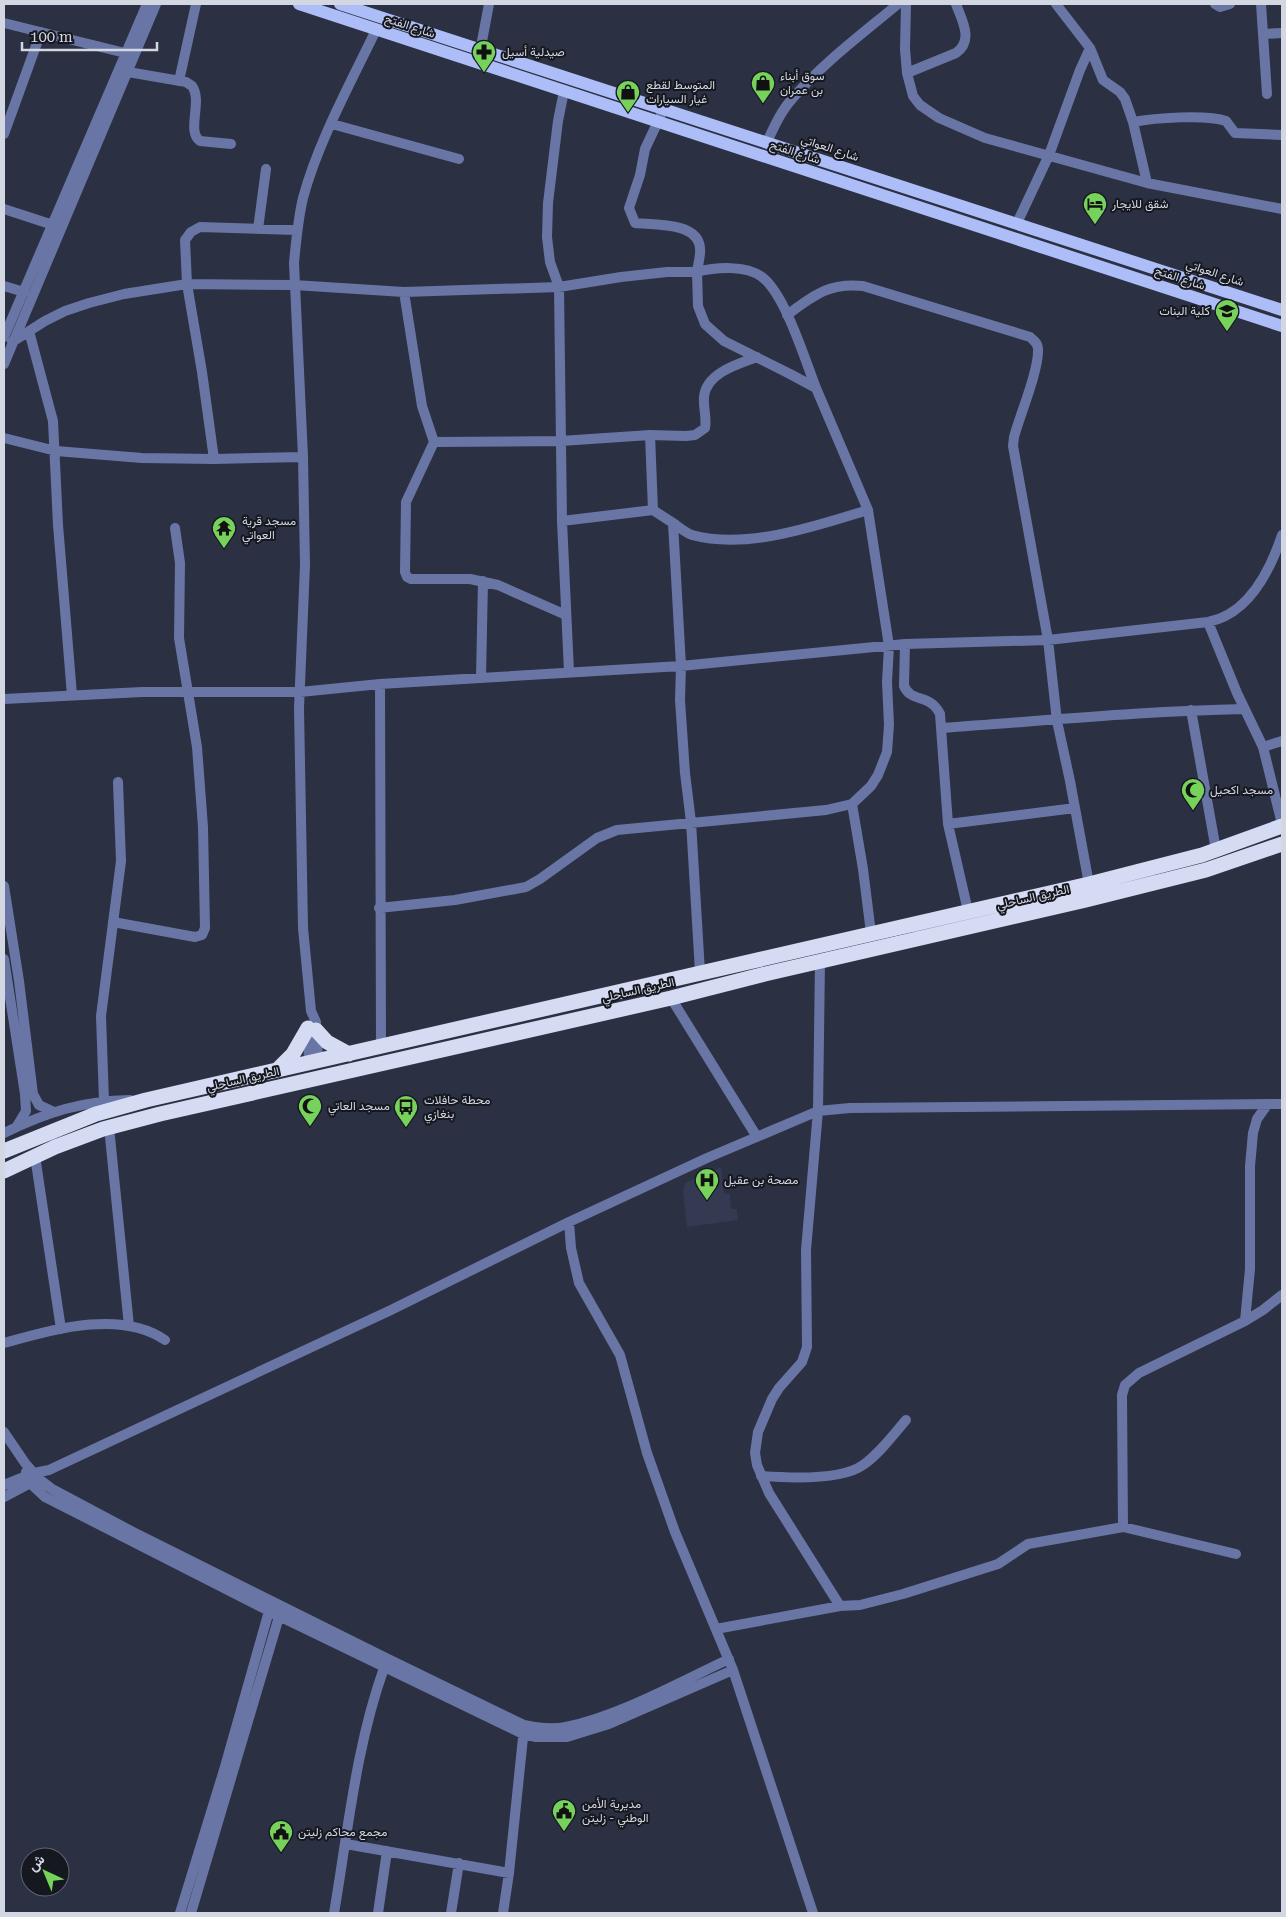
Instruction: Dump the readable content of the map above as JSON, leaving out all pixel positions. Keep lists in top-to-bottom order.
{
  "streets": {
    "highway": ["الطريق الساحلي"],
    "main road": ["شارع الفتح", "شارع العواتي"]
  },
  "crossings": [
    ["شارع الفتح", "شارع العواتي"]
  ],
  "places": {
    "pharmacy": ["صيدلية أسيل"],
    "shop": ["سوق أبناء بن عمران", "المتوسط لقطع غيار السيارات"],
    "hotel": ["شقق للايجار"],
    "school or university": ["كلية البنات"],
    "temple": ["مسجد قرية العواتي"],
    "mosque": ["مسجد اكحيل", "مسجد العاتي"],
    "bus stop": ["محطة حافلات بنغازي"],
    "hospital": ["مصحة بن عقيل"],
    "public building": ["مديرية الأمن الوطني - زليتن", "مجمع محاكم زليتن"]
  },
  "scale_bar": "100 m",
  "north": "top left"
}
